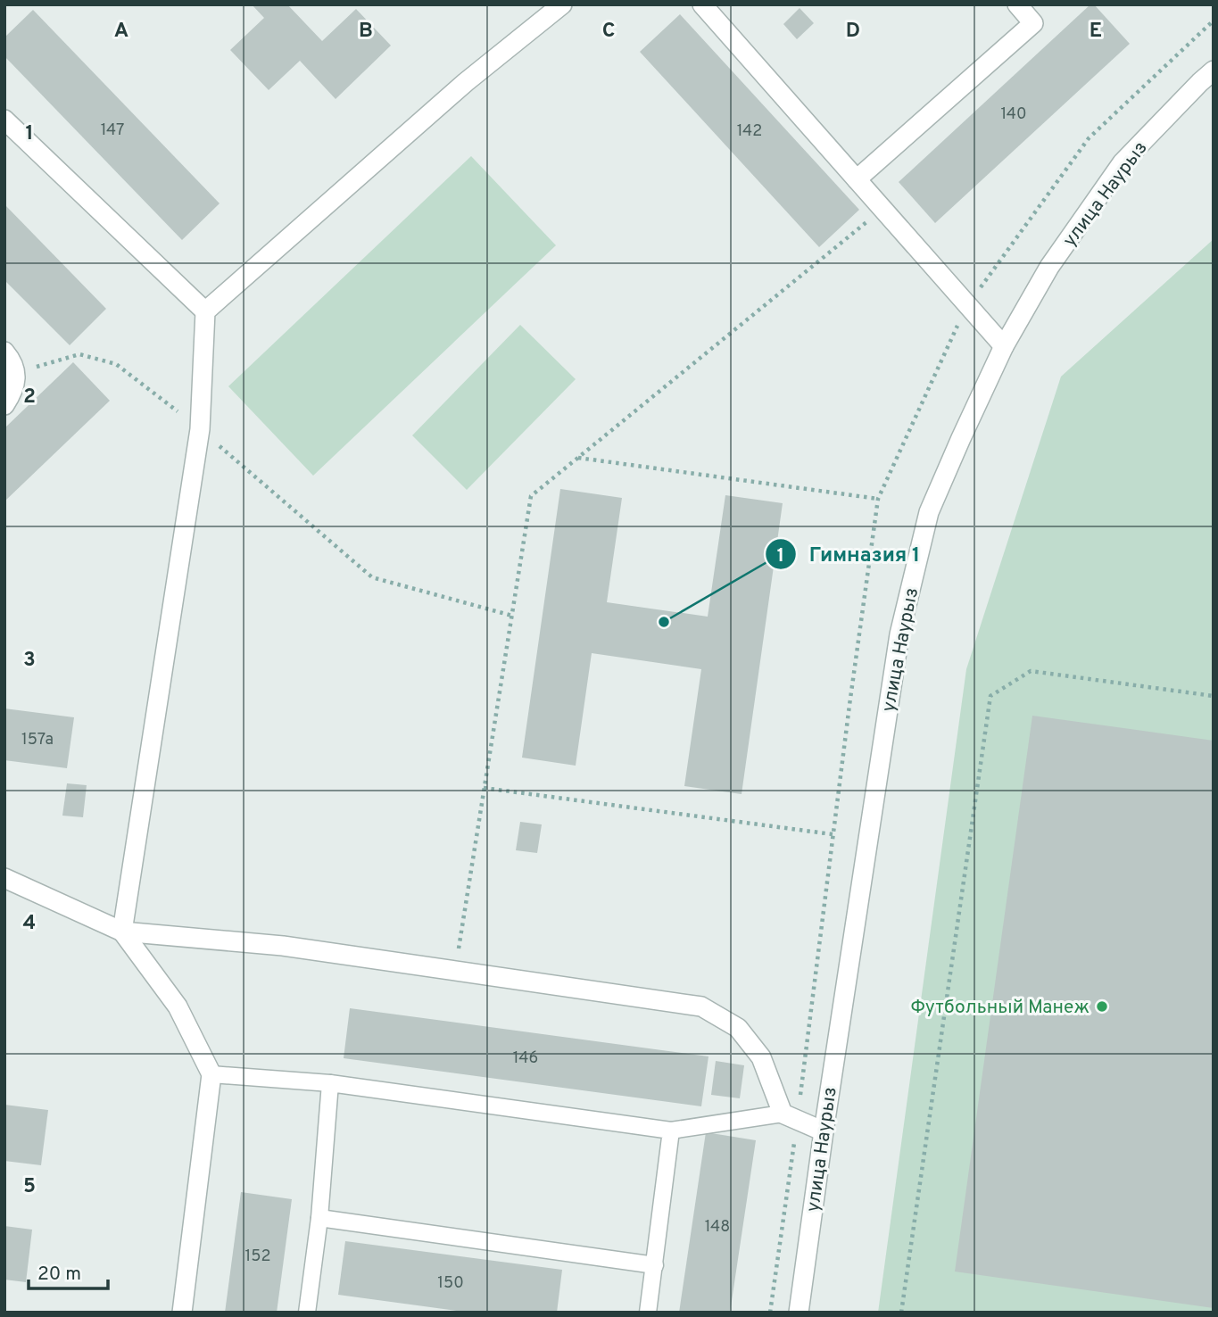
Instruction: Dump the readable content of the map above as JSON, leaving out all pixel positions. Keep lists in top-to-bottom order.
{
  "streets": {
    "street": ["улица Наурыз"]
  },
  "places": ["Гимназия 1", "Футбольный Манеж"],
  "house_numbers": [
    "140",
    "147",
    "142",
    "157а",
    "146",
    "148",
    "152",
    "150"
  ],
  "scale_bar": "20 m",
  "grid": {
    "columns": [
      "A",
      "B",
      "C",
      "D",
      "E"
    ],
    "rows": [
      "1",
      "2",
      "3",
      "4",
      "5"
    ]
  }
}
